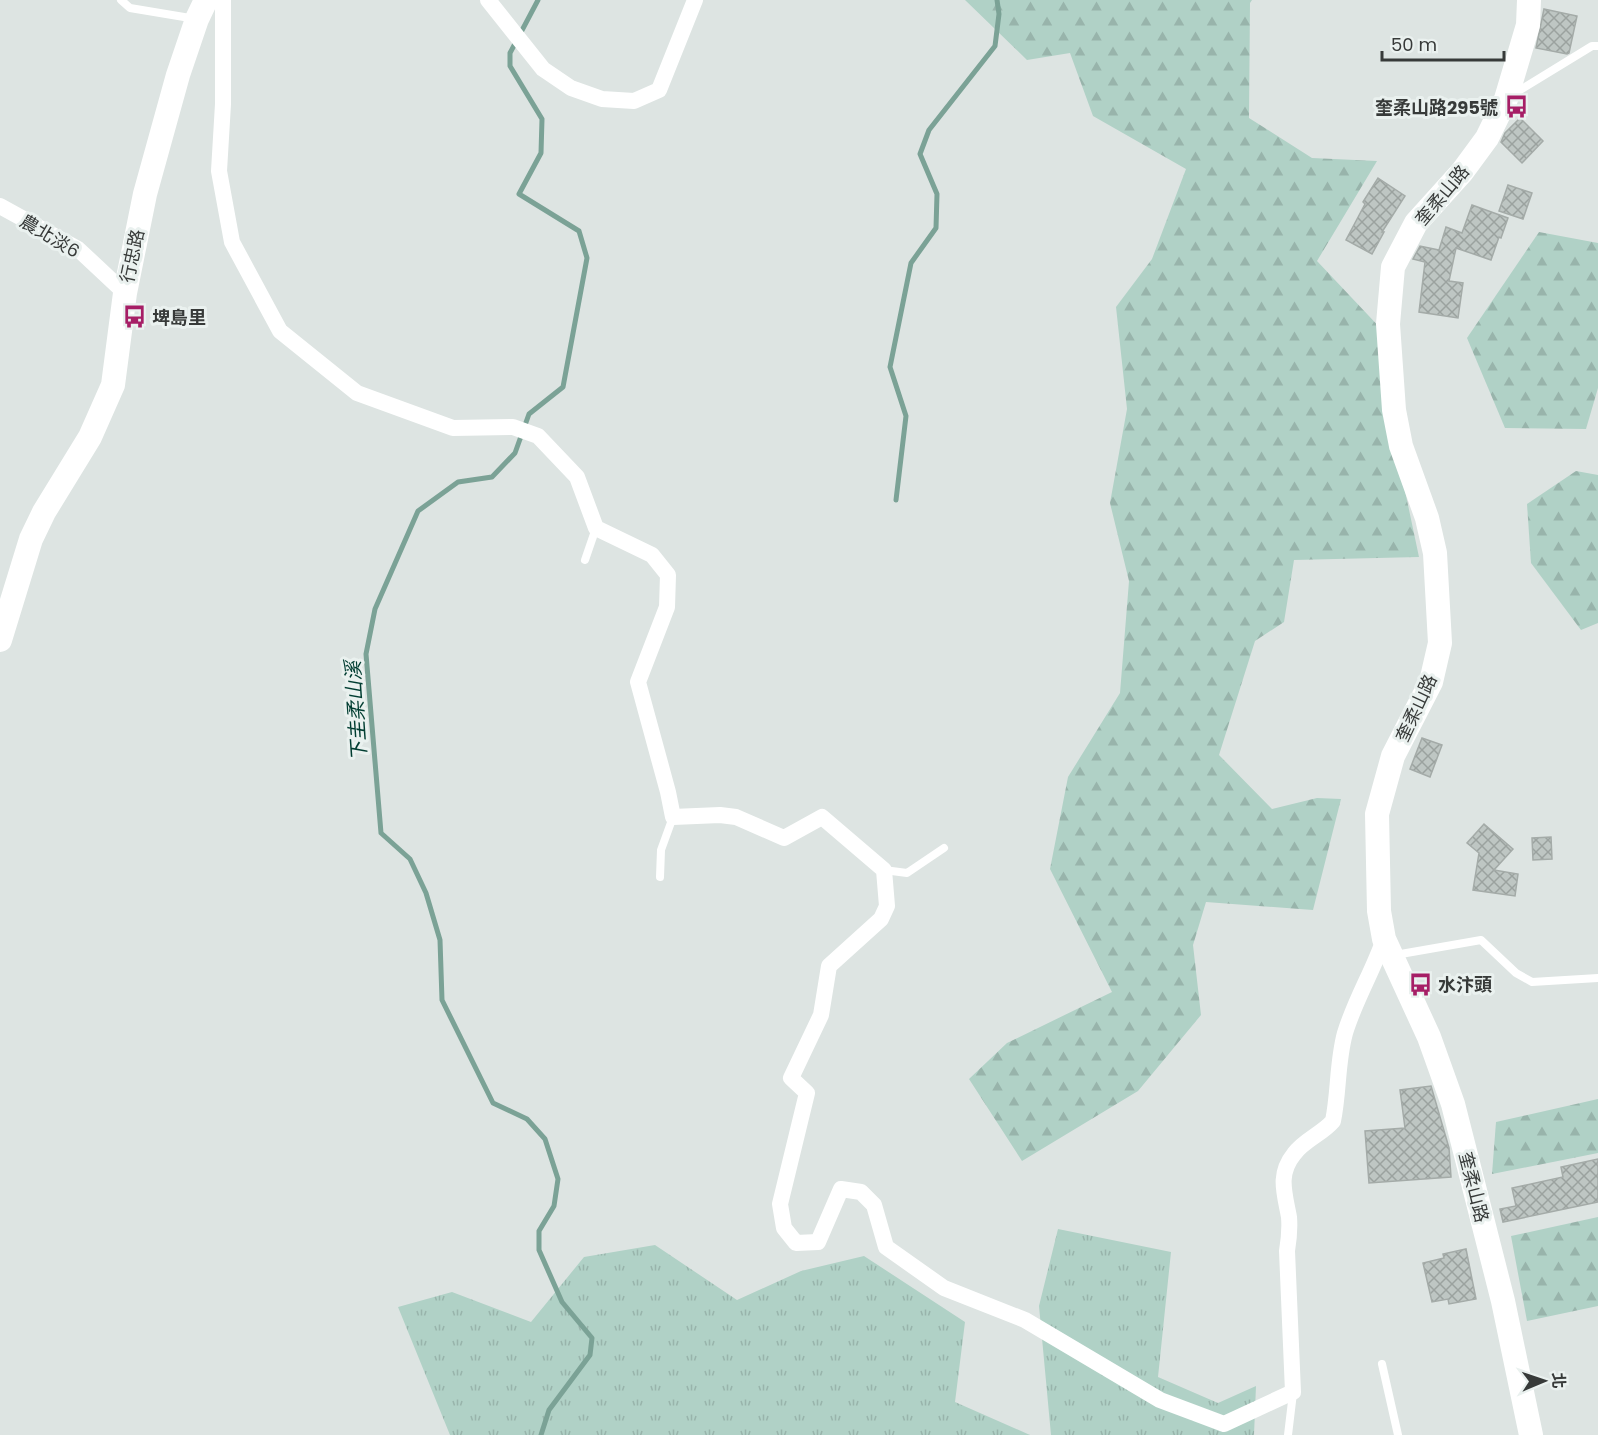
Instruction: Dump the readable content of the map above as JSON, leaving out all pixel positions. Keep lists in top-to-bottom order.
{
  "streets": {
    "street": ["奎柔山路", "農北淡6", "行忠路"]
  },
  "crossings": [
    ["農北淡6", "行忠路"]
  ],
  "water": ["下圭柔山溪"],
  "places": {
    "bus stop": ["奎柔山路295號", "埤島里", "水汴頭"]
  },
  "scale_bar": "50 m",
  "north": "right"
}
